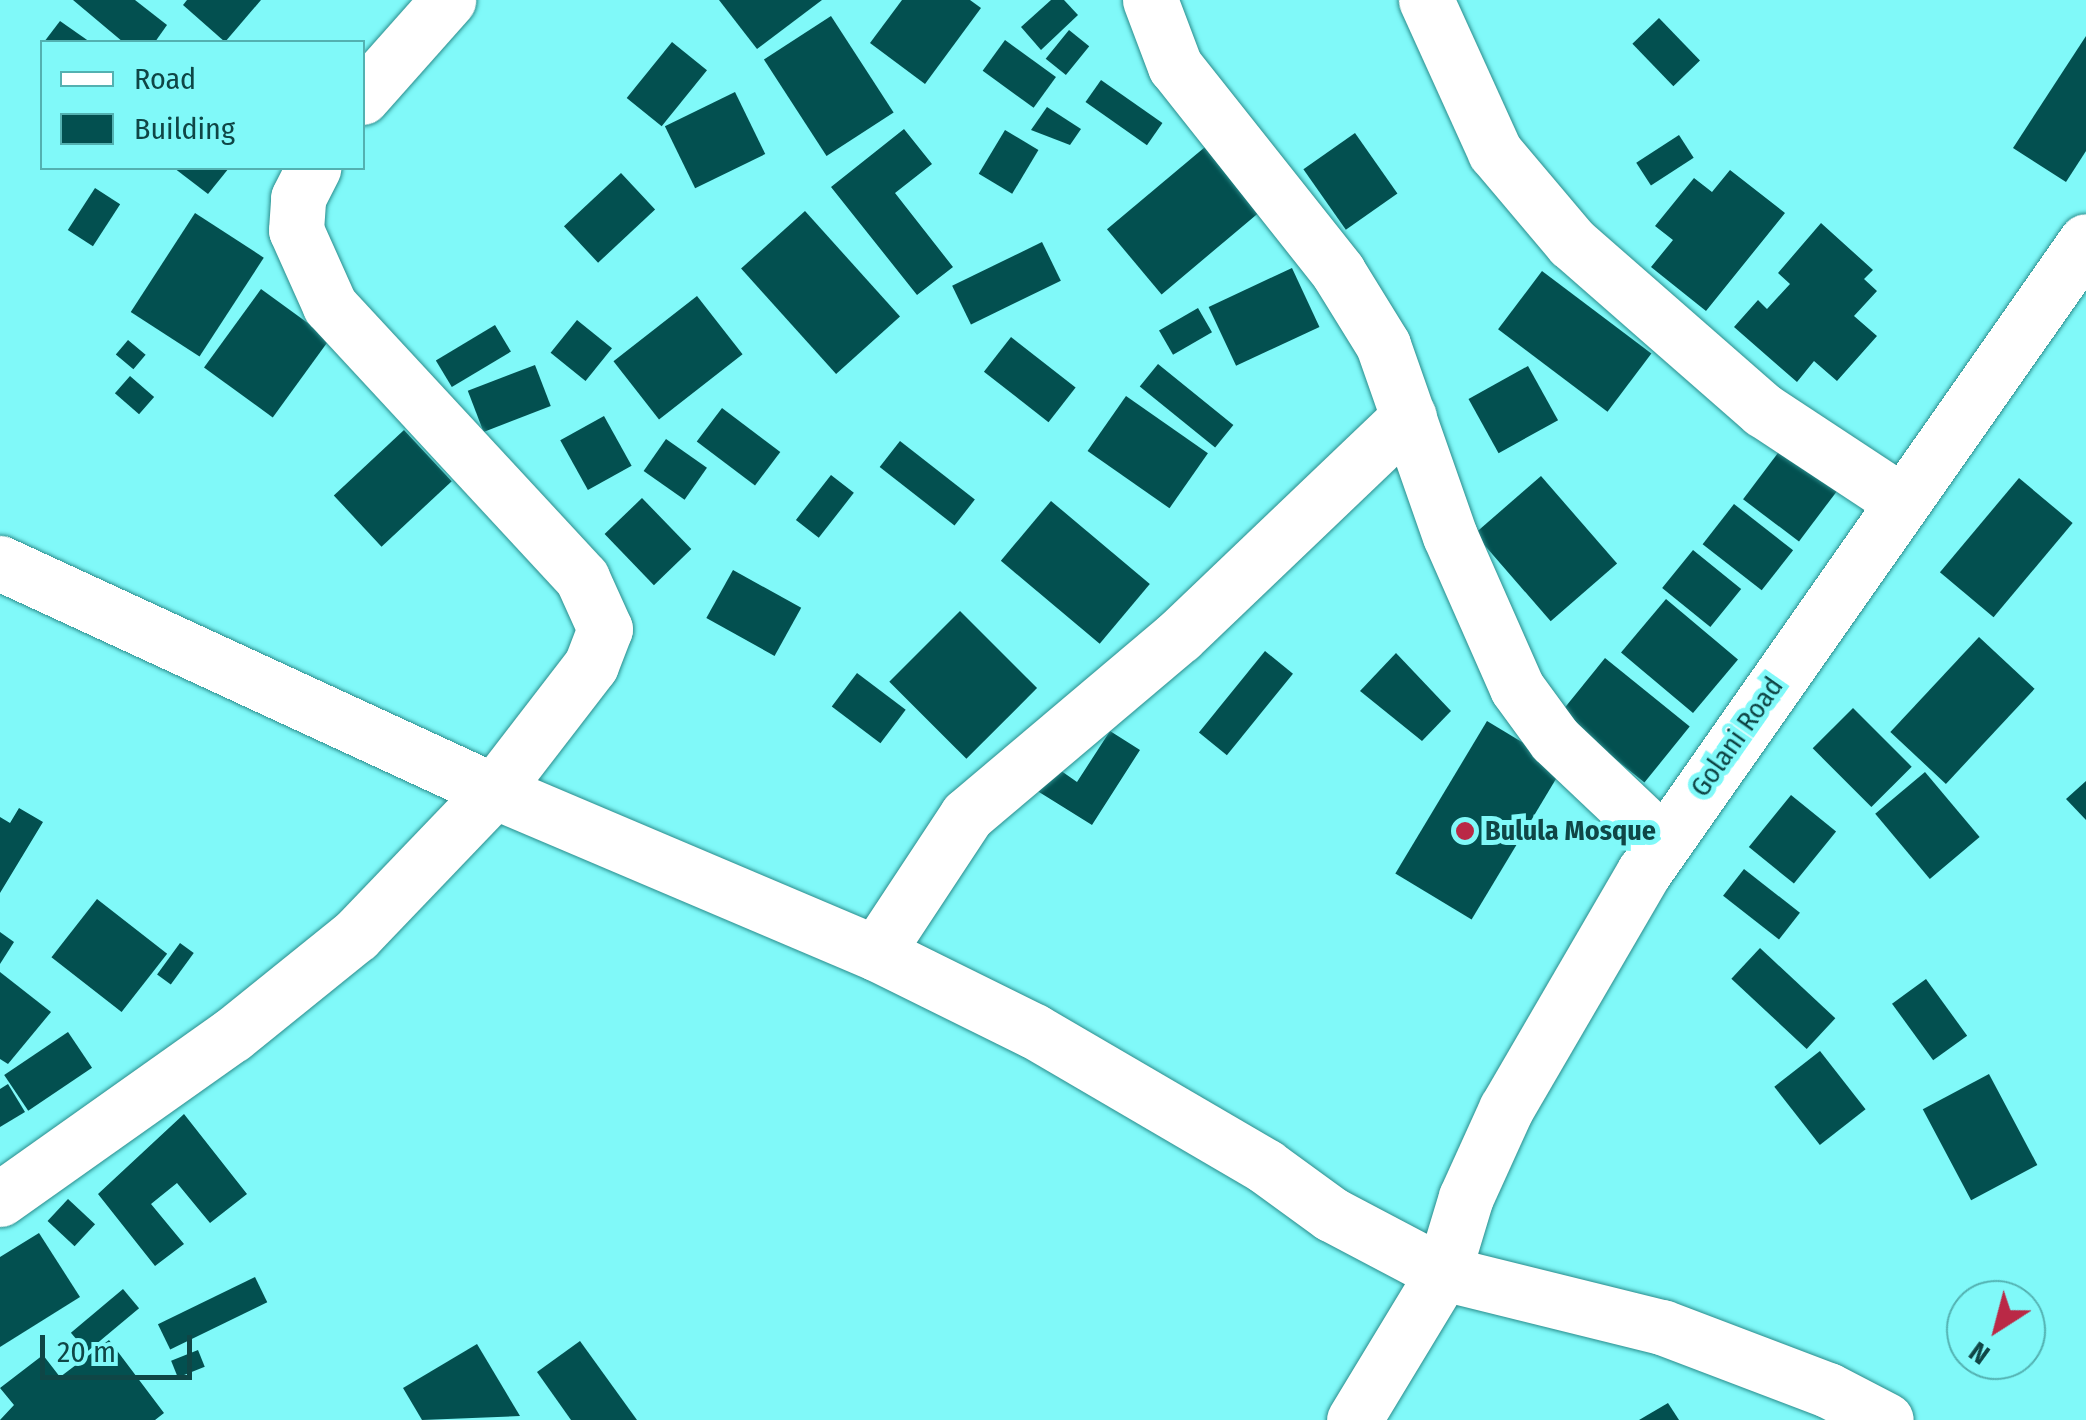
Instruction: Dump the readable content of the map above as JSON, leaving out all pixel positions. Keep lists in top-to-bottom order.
{
  "streets": {
    "street": ["Golani Road"]
  },
  "places": ["Bulula Mosque"],
  "legend": ["Road", "Building"],
  "scale_bar": "20 m",
  "north": "bottom left"
}
